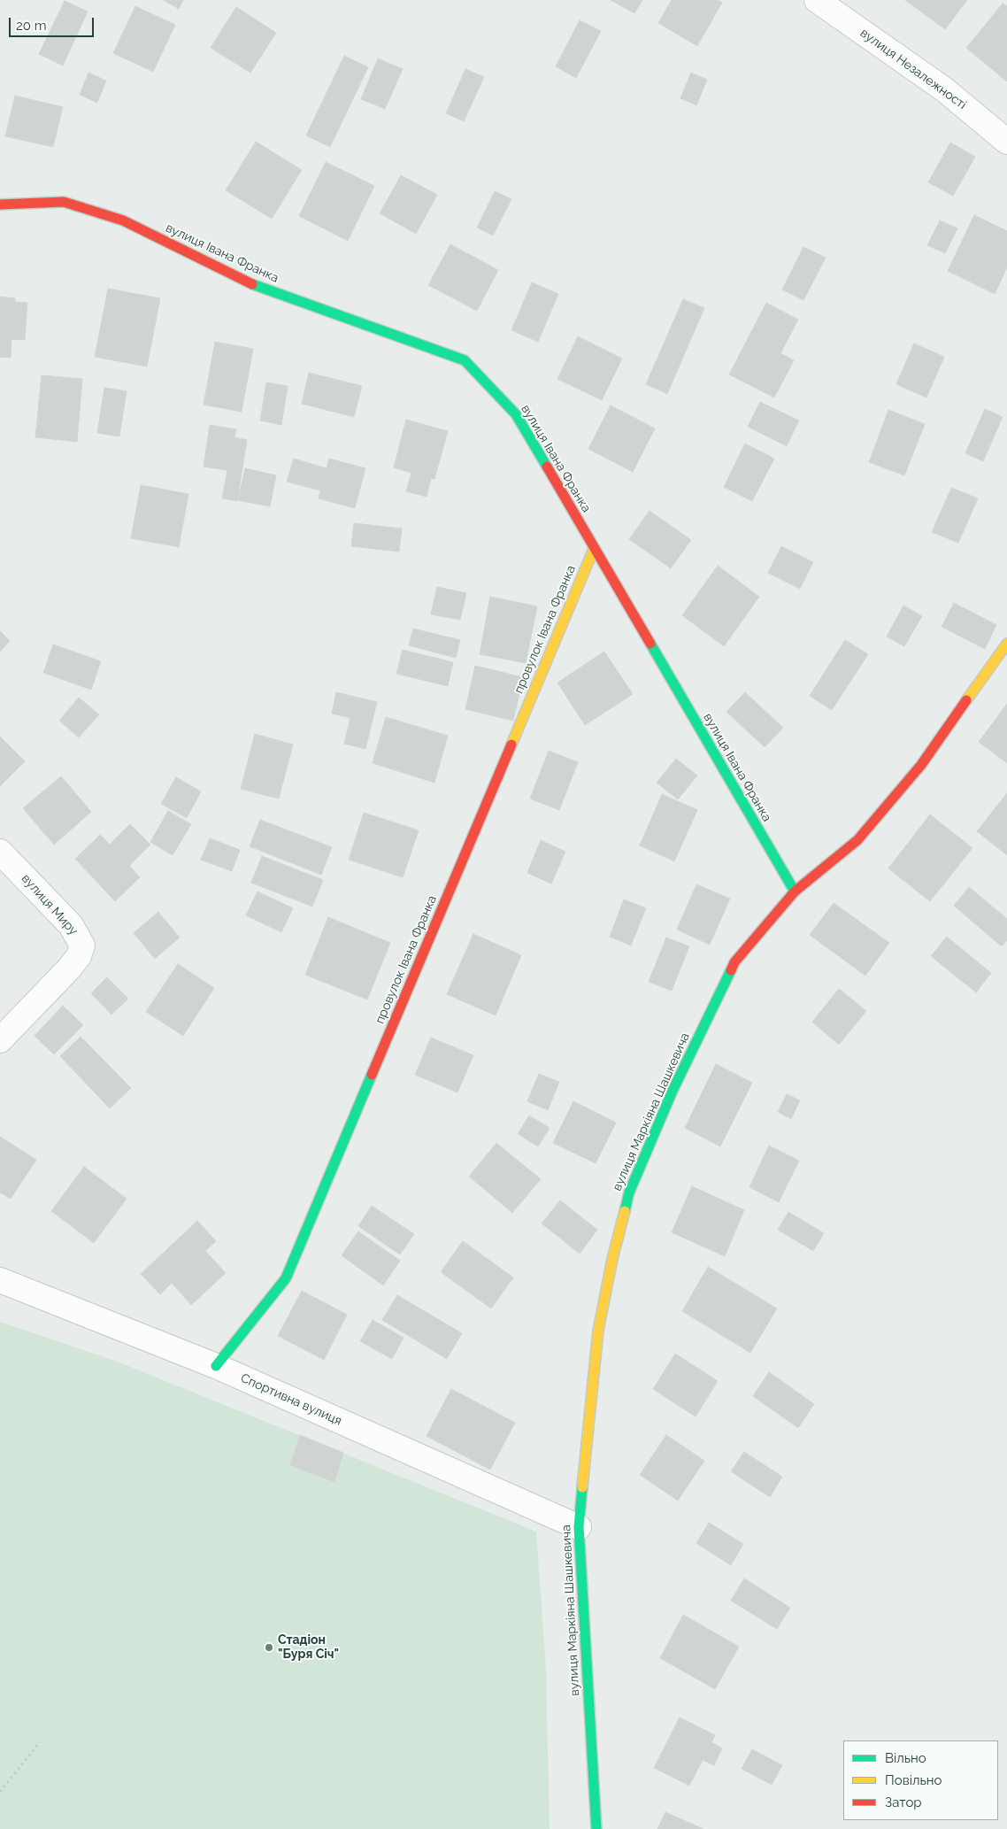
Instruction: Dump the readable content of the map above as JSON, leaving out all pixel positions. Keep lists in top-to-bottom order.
{
  "streets": {
    "street": [
      "вулиця Незалежності",
      "вулиця Івана Франка",
      "провулок Івана Франка",
      "вулиця Миру",
      "вулиця Маркіяна Шашкевича",
      "Спортивна вулиця"
    ]
  },
  "crossings": [
    ["вулиця Івана Франка", "провулок Івана Франка"],
    ["вулиця Івана Франка", "вулиця Маркіяна Шашкевича"],
    ["провулок Івана Франка", "Спортивна вулиця"],
    ["вулиця Маркіяна Шашкевича", "Спортивна вулиця"]
  ],
  "places": ["Стадіон \"Буря Січ\""],
  "legend": ["Вільно", "Повільно", "Затор"],
  "scale_bar": "20 m"
}
